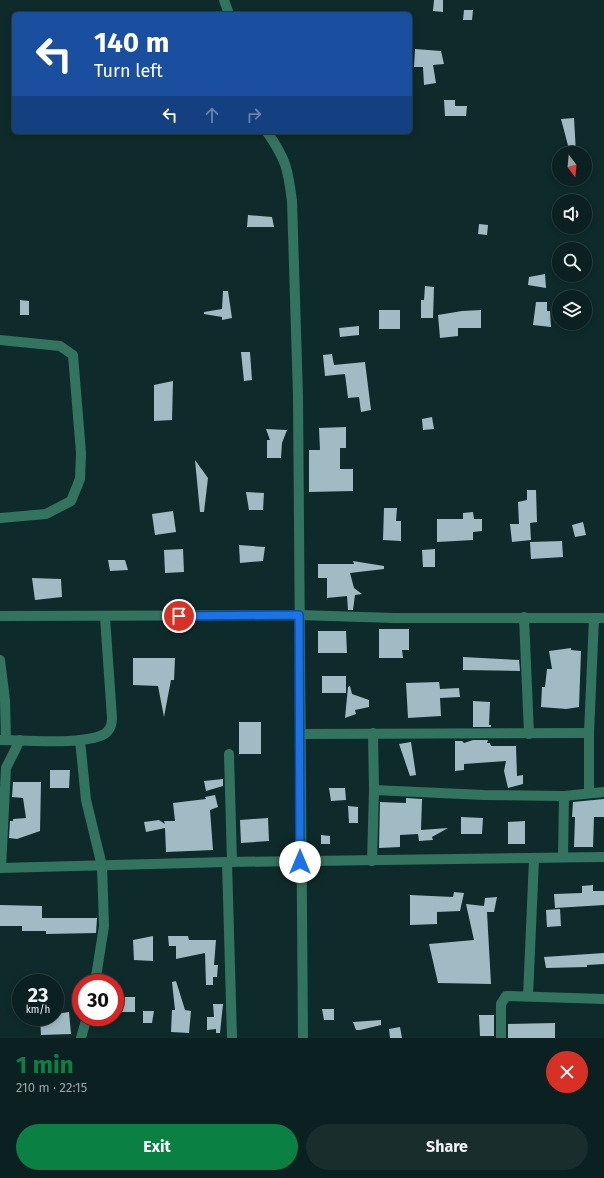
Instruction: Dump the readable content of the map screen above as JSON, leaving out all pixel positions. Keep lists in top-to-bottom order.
{
  "north": "bottom",
  "page": {
    "turn": ["140 m", "Turn left"],
    "speed": "23 km/h",
    "limit": "30",
    "heading": ["1 min", "210 m · 22:15"],
    "buttons": ["Exit", "Share"]
  }
}
